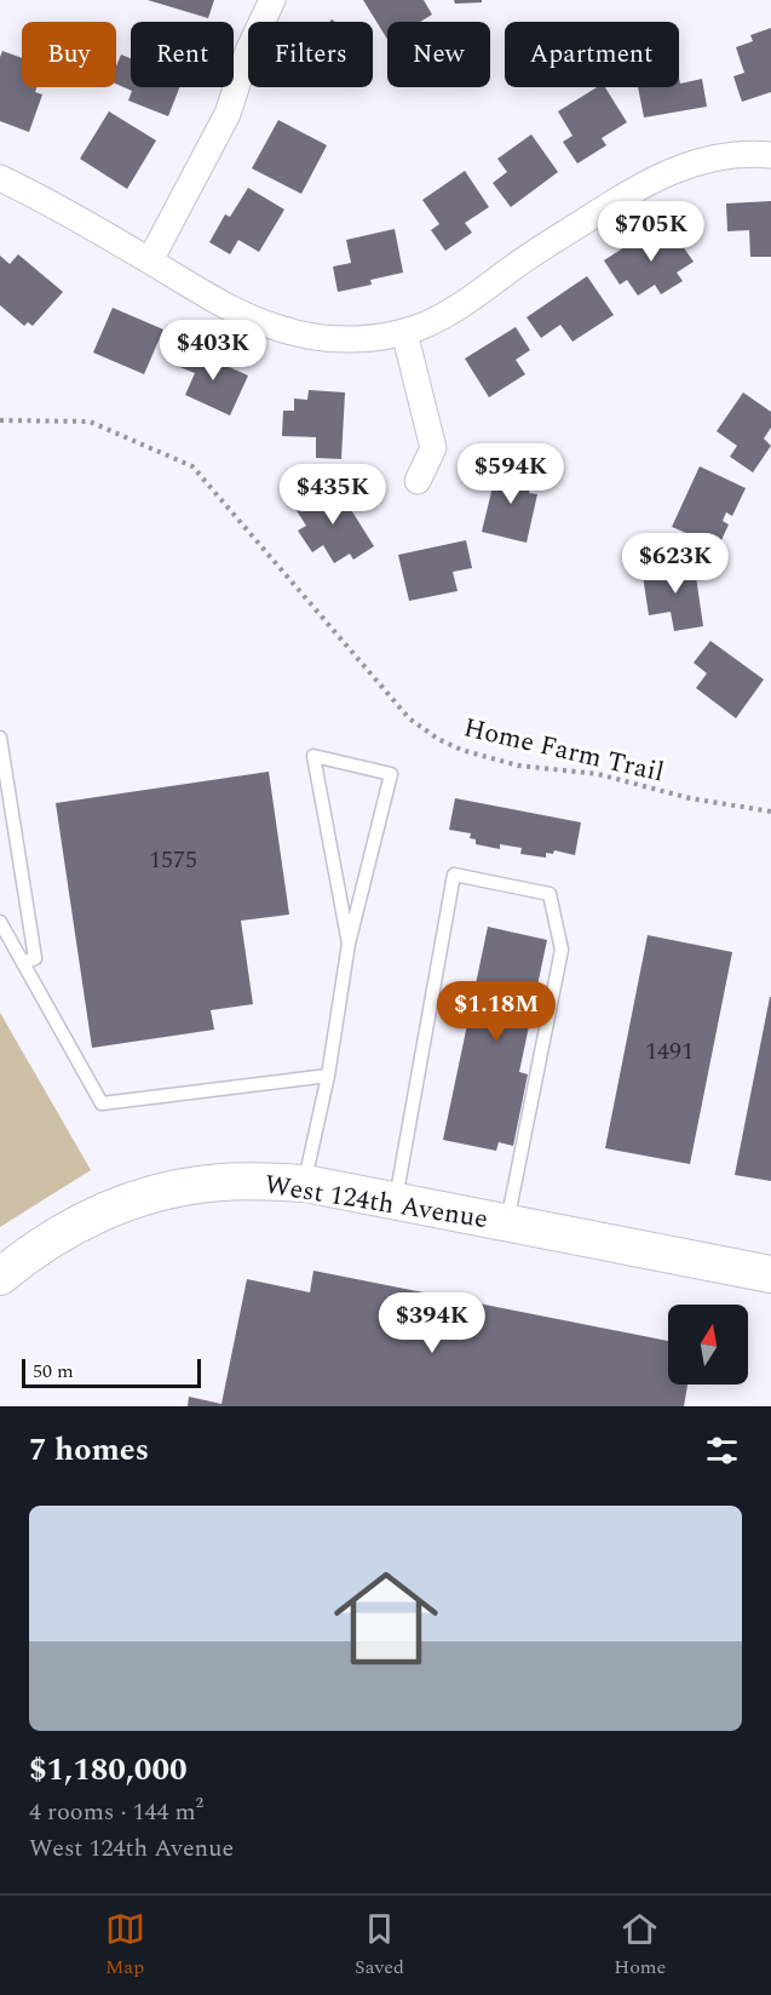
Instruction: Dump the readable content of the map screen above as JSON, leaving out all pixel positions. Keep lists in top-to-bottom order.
{
  "streets": {
    "street": ["West 124th Avenue"],
    "path": ["Home Farm Trail"]
  },
  "house_numbers": ["1575", "1491"],
  "scale_bar": "50 m",
  "north": "top",
  "page": {
    "chip": [
      "Buy",
      "Rent",
      "Filters",
      "New",
      "Apartment"
    ],
    "price": [
      "$705K",
      "$403K",
      "$594K",
      "$435K",
      "$623K",
      "$1.18M",
      "$394K"
    ],
    "scale": "50 m",
    "heading": "7 homes",
    "list": [
      {
        "name": "$1,180,000",
        "note": "4 rooms · 144 m² · West 124th Avenue"
      }
    ],
    "tabs": ["Map", "Saved", "Home"]
  }
}
